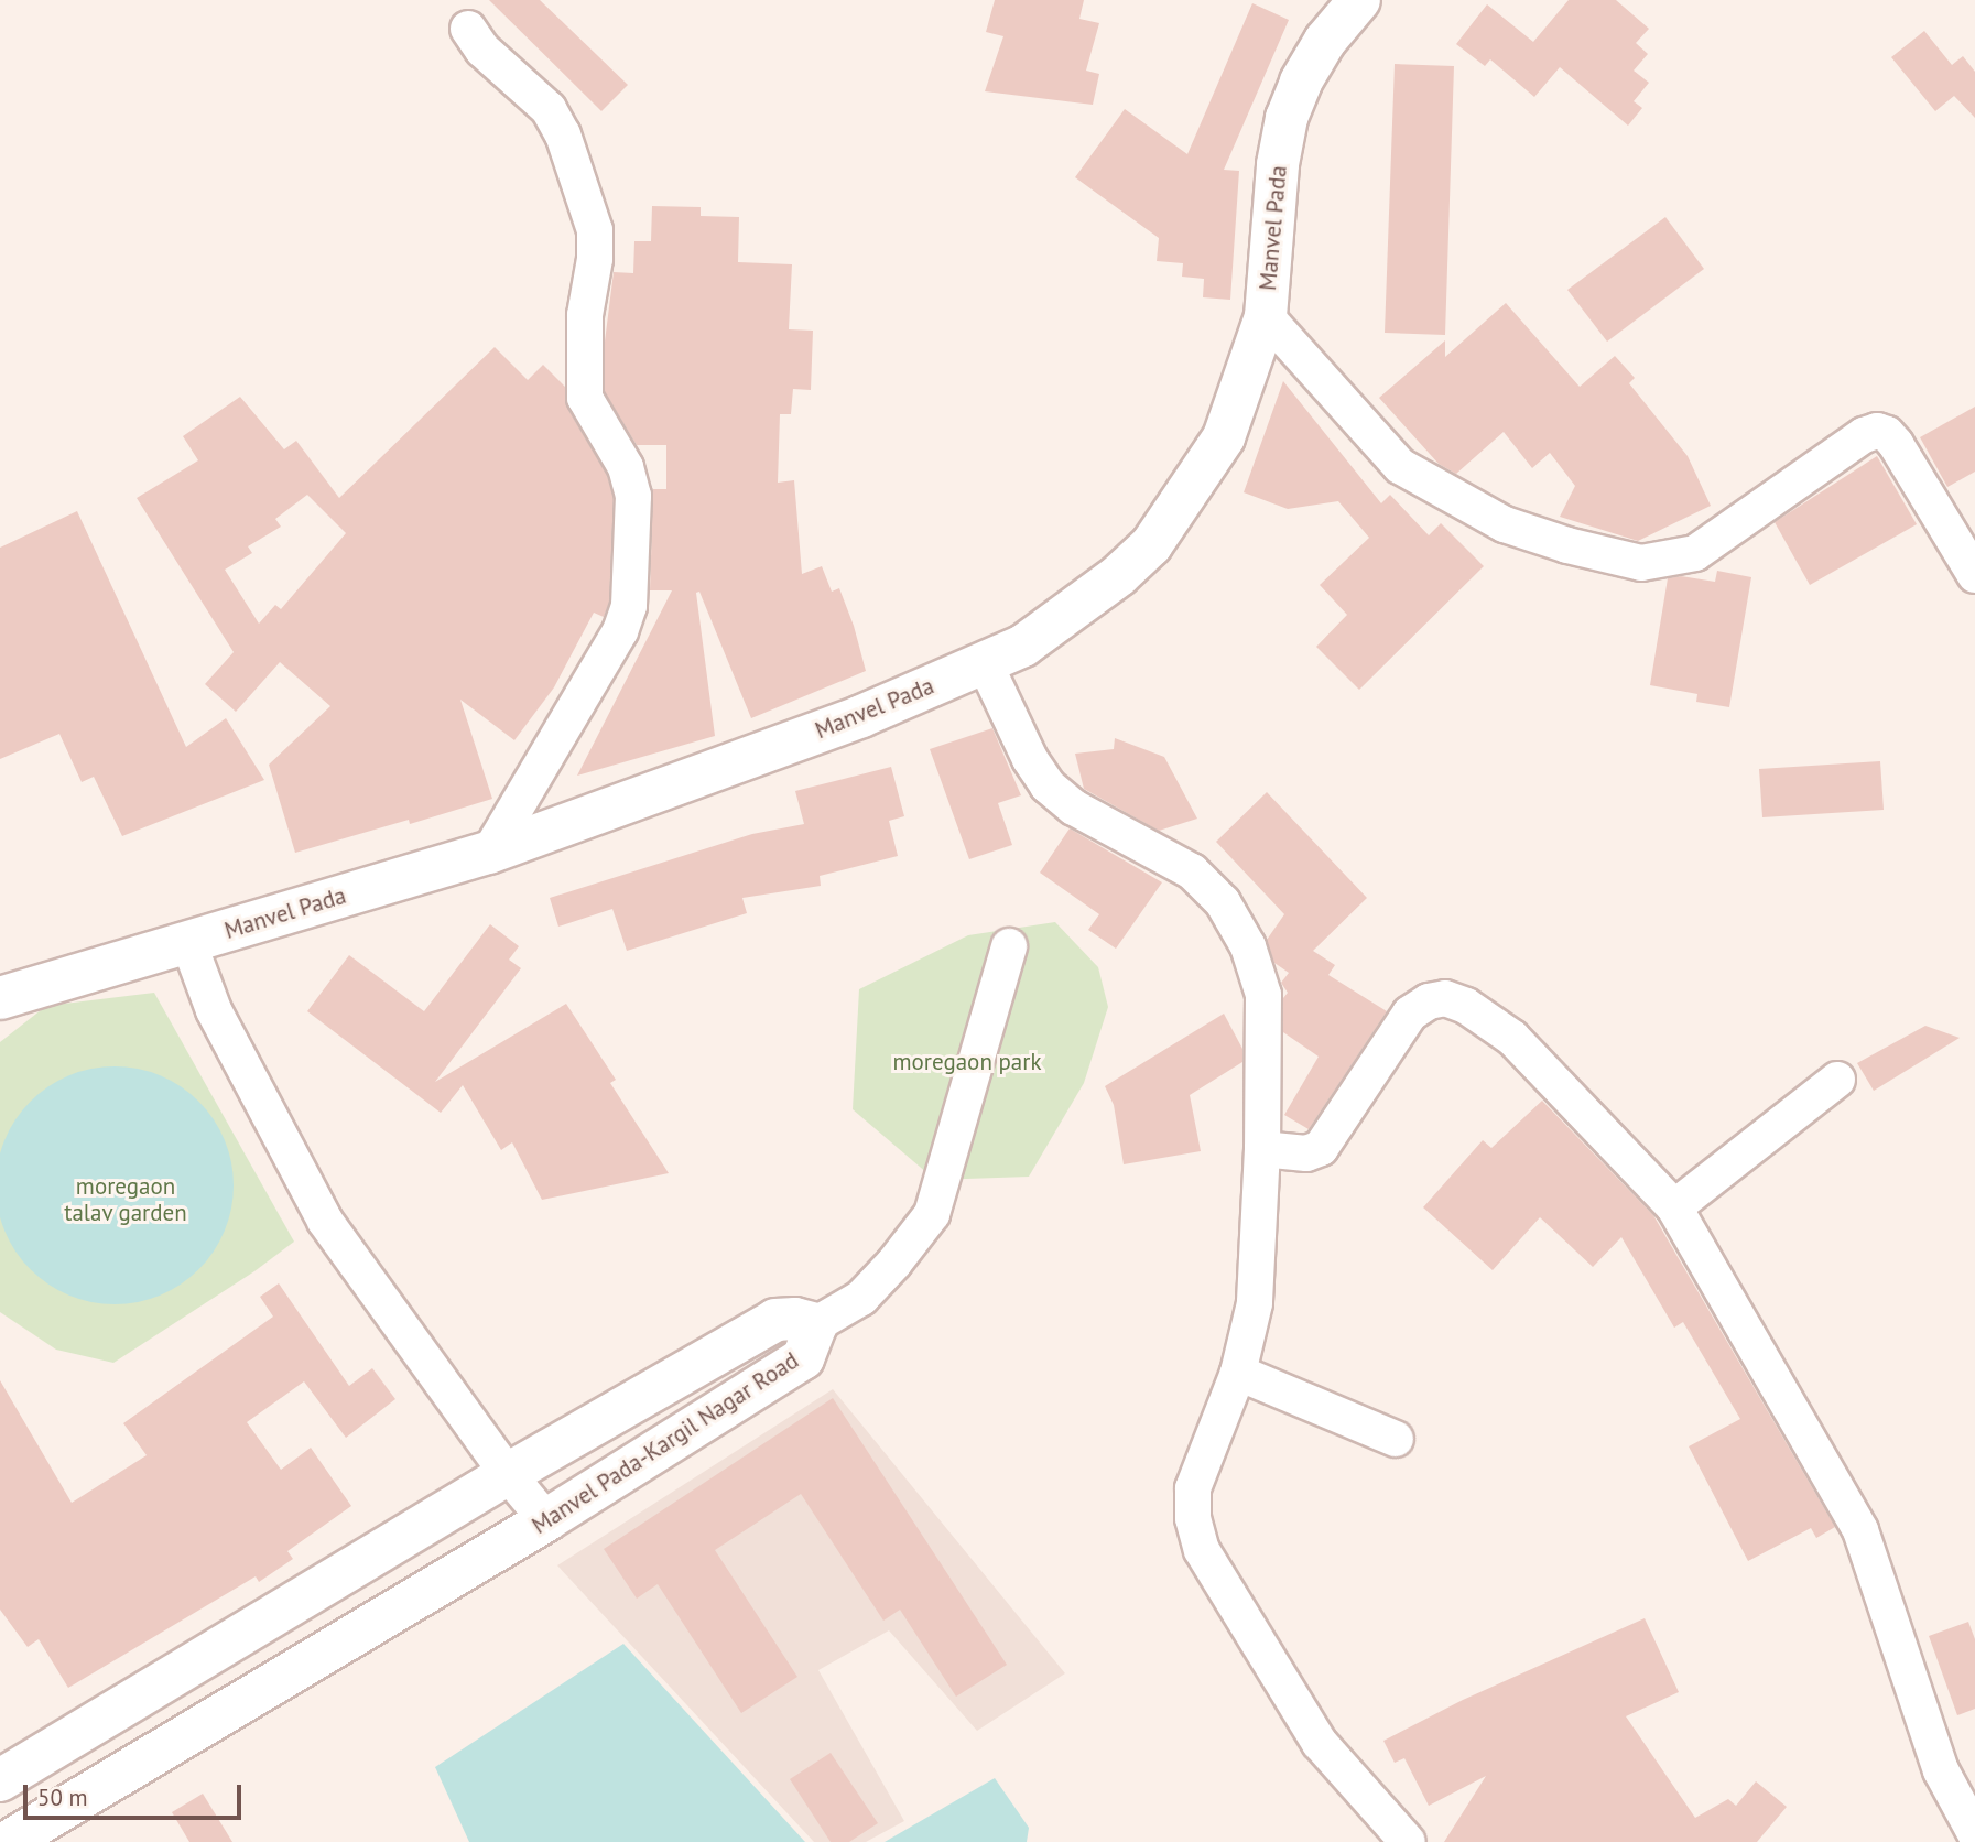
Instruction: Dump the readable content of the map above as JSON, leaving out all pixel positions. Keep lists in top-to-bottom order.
{
  "streets": {
    "street": ["Manvel Pada", "Manvel Pada-Kargil Nagar Road"]
  },
  "parks": ["moregaon park", "moregaon talav garden"],
  "scale_bar": "50 m"
}
